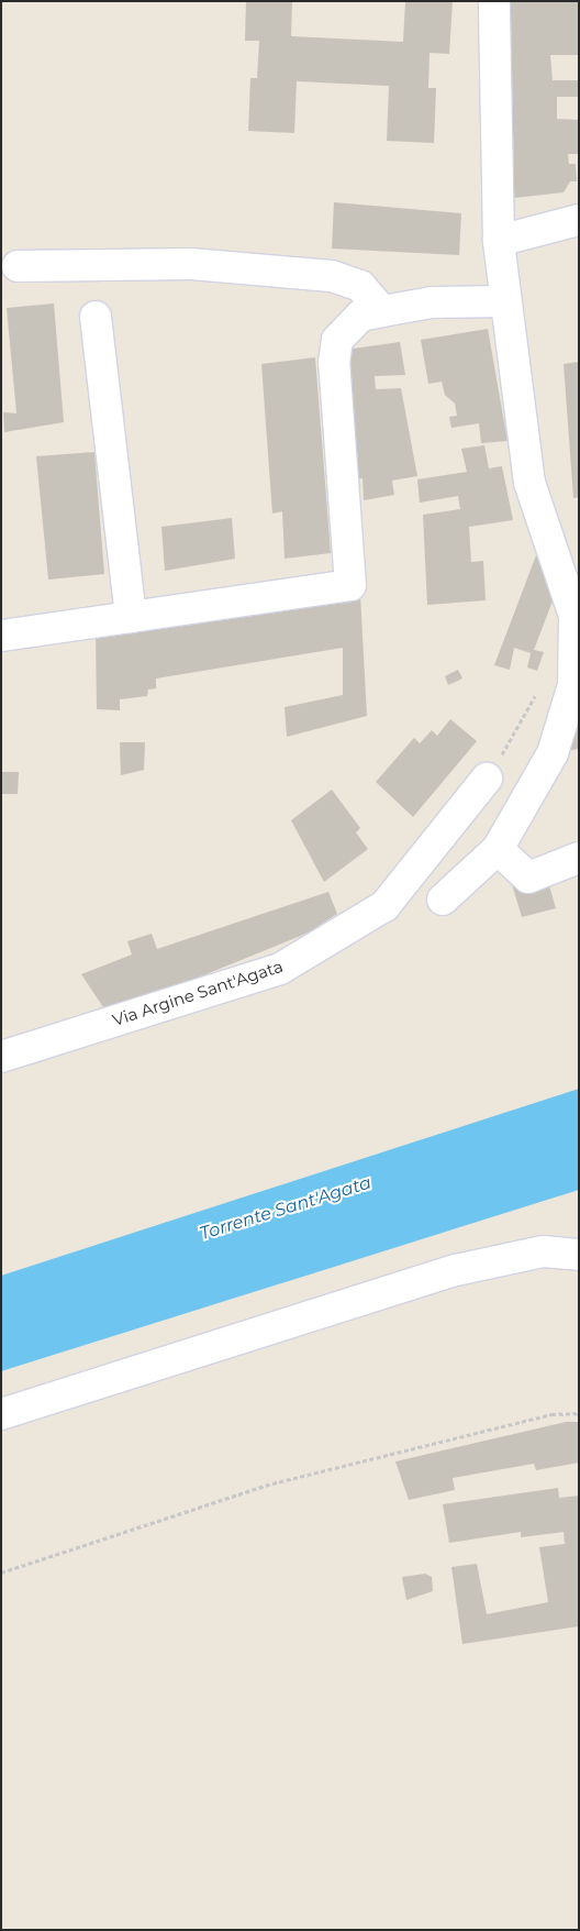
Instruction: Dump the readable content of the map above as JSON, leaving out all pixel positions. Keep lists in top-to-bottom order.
{
  "streets": {
    "street": ["Via Argine Sant'Agata"]
  },
  "water": ["Torrente Sant'Agata"]
}
